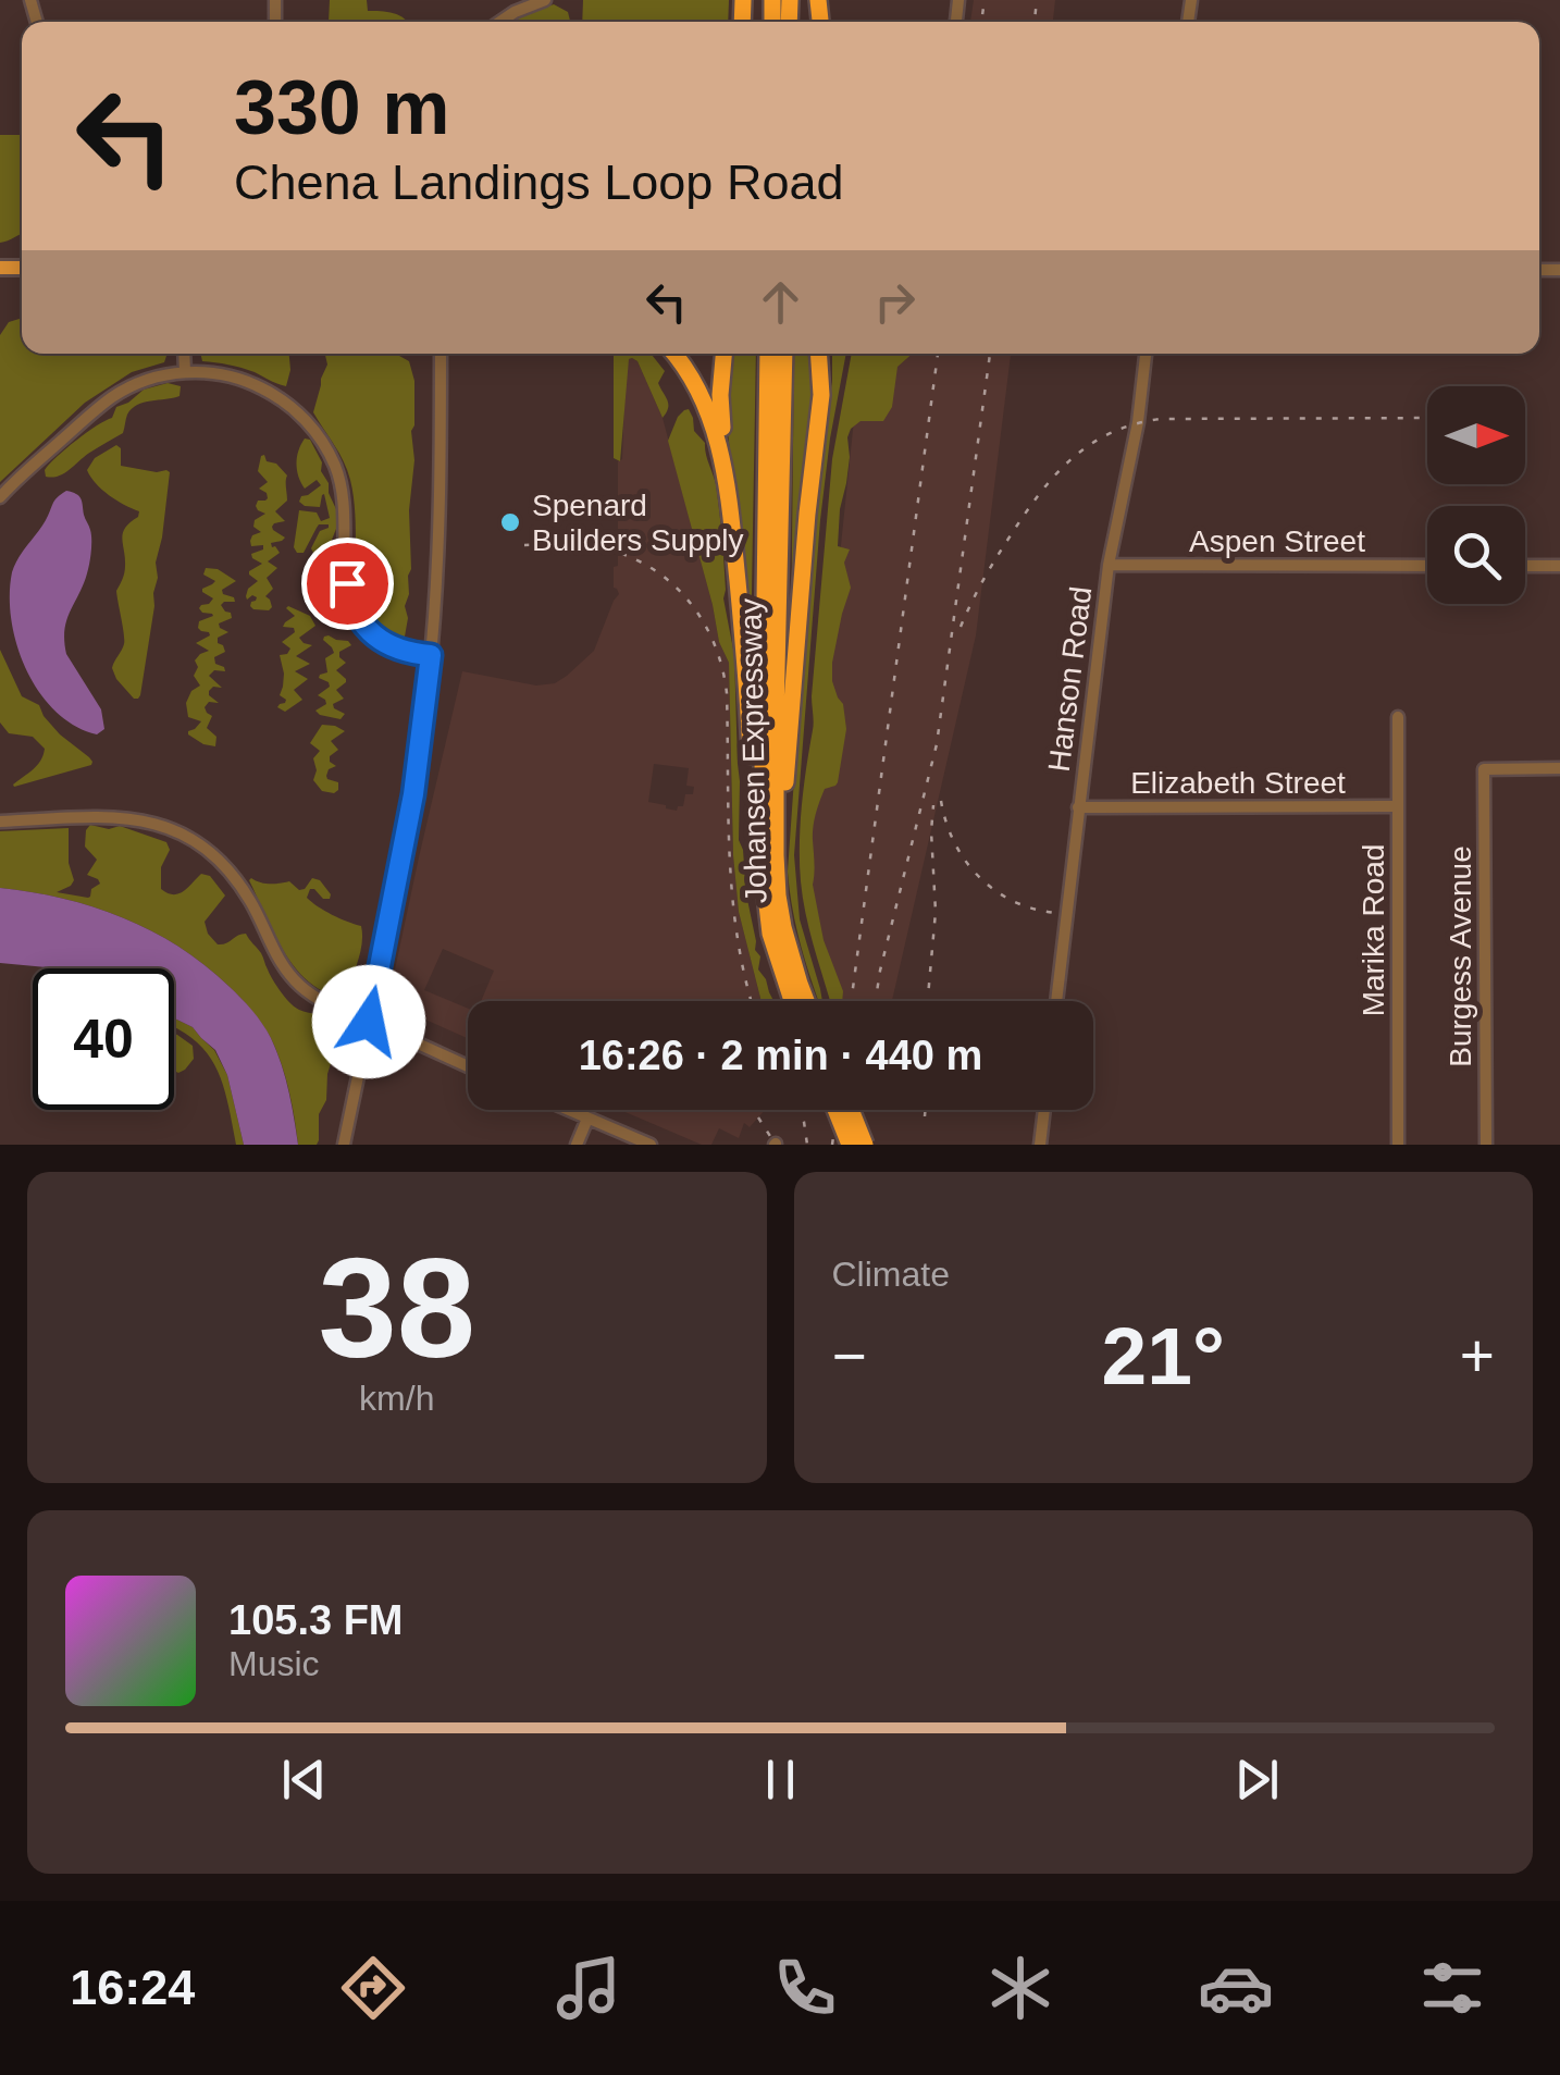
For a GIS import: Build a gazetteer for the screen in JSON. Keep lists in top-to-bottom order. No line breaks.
{"streets":{"highway":["Johansen Expressway"],"street":["Aspen Street","Hanson Road","Elizabeth Street","Marika Road","Burgess Avenue"]},"crossings":[["Aspen Street","Hanson Road"],["Hanson Road","Elizabeth Street"],["Elizabeth Street","Marika Road"]],"places":["Spenard Builders Supply"],"north":"right","page":{"turn":["330 m","Chena Landings Loop Road"],"limit":"40","trip":"16:26 · 2 min · 440 m","tile":[["38","km/h"],"Climate"],"heat":["−","21°","+"],"song":["105.3 FM","Music"],"tabs":"16:24"}}
